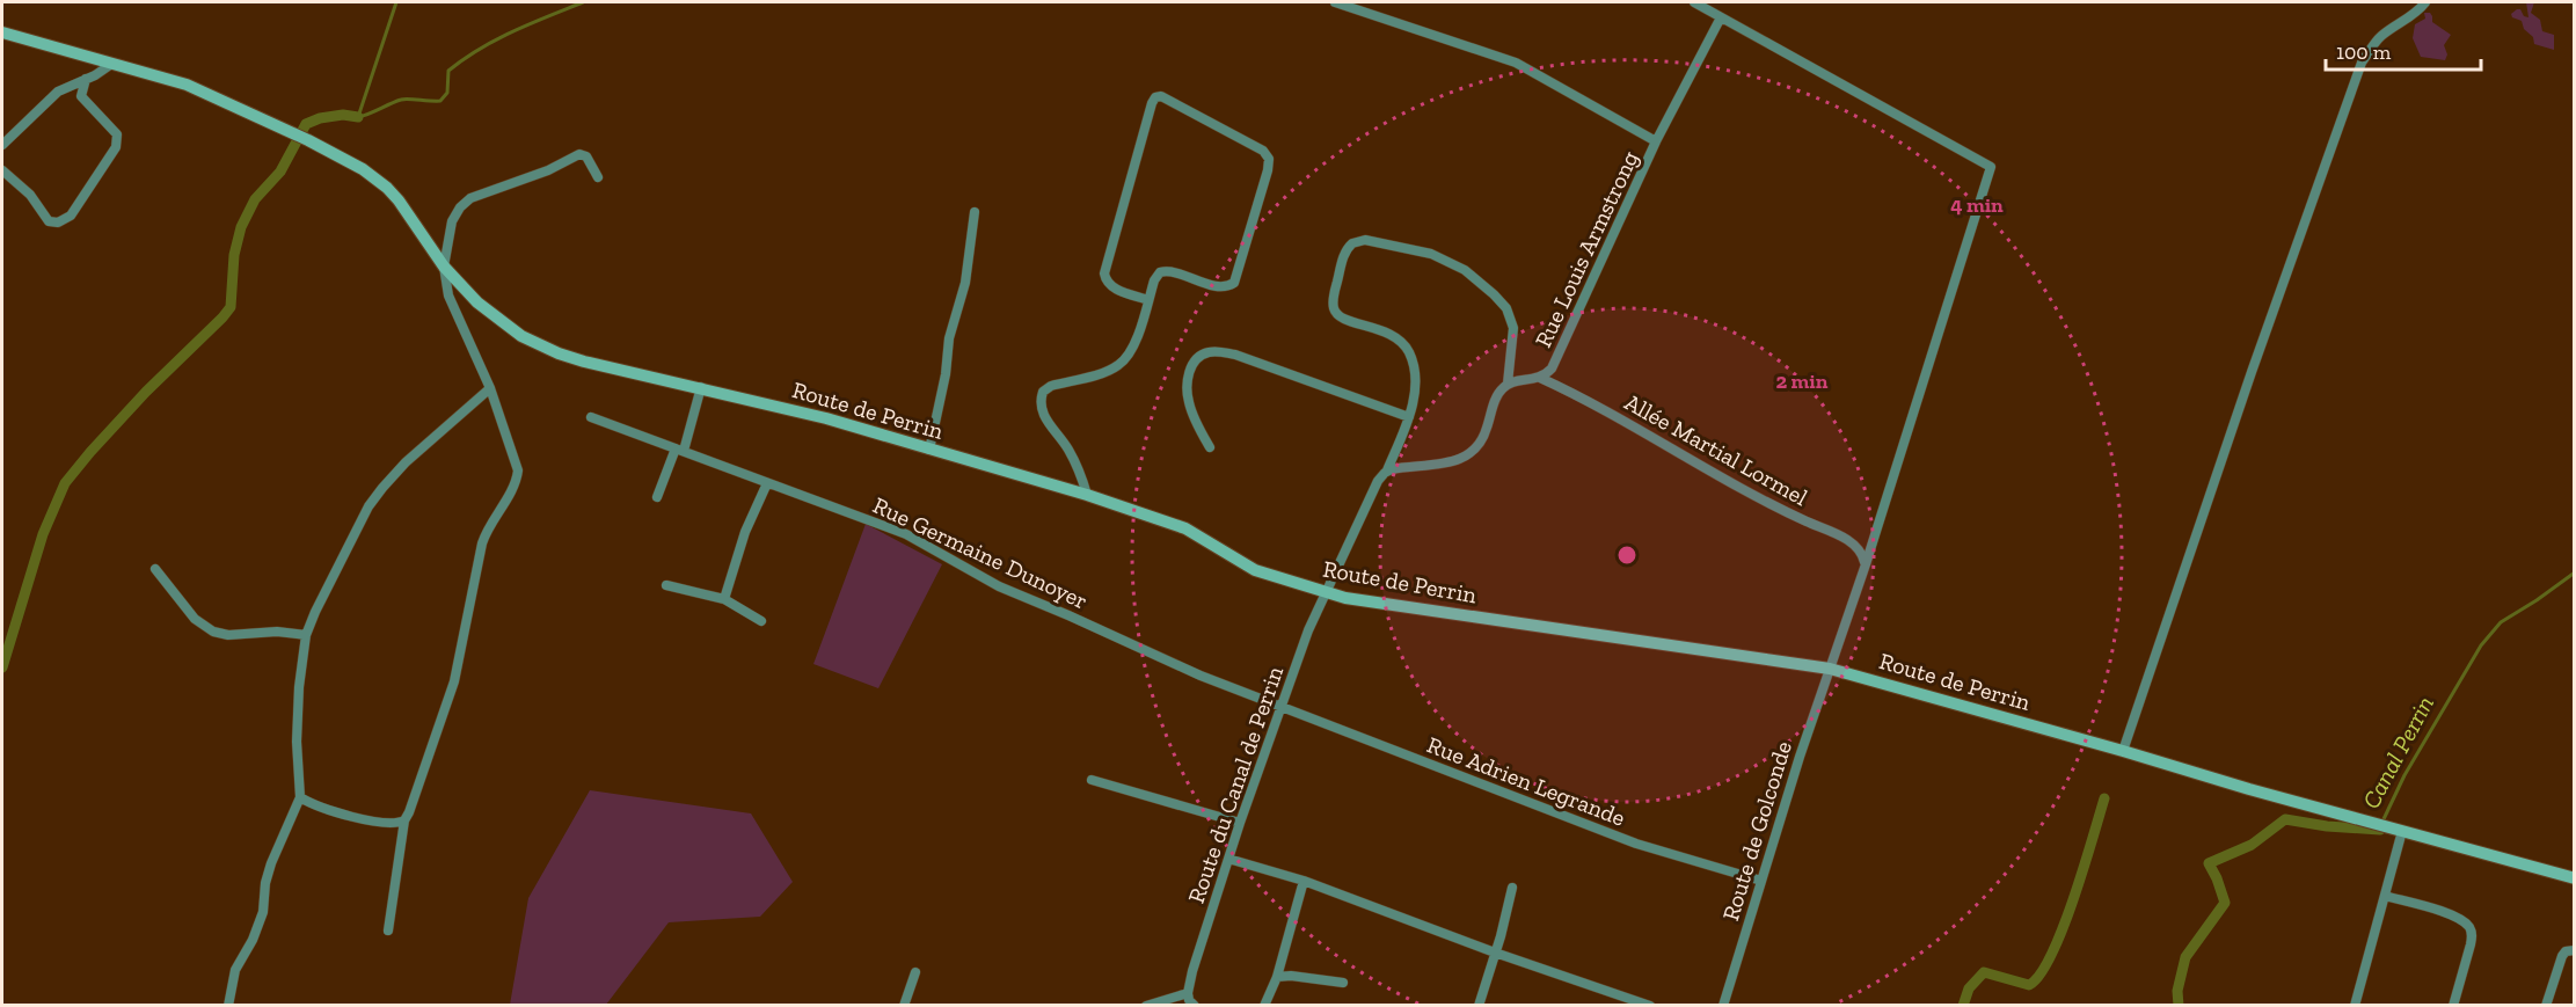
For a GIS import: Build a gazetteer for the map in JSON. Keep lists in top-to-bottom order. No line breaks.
{"streets":{"main road":["Route de Perrin"],"street":["Rue Louis Armstrong","Allée Martial Lormel","Rue Germaine Dunoyer","Rue Adrien Legrande","Route du Canal de Perrin","Route de Golconde"]},"crossings":[["Rue Louis Armstrong","Allée Martial Lormel"],["Rue Louis Armstrong","Route de Golconde"],["Route de Perrin","Route du Canal de Perrin"],["Route de Perrin","Route de Golconde"],["Allée Martial Lormel","Route de Golconde"],["Rue Germaine Dunoyer","Rue Adrien Legrande"],["Rue Germaine Dunoyer","Route du Canal de Perrin"],["Rue Adrien Legrande","Route du Canal de Perrin"],["Rue Adrien Legrande","Route de Golconde"]],"water":["Canal Perrin"],"scale_bar":"100 m","rings":["4 min","2 min"]}
